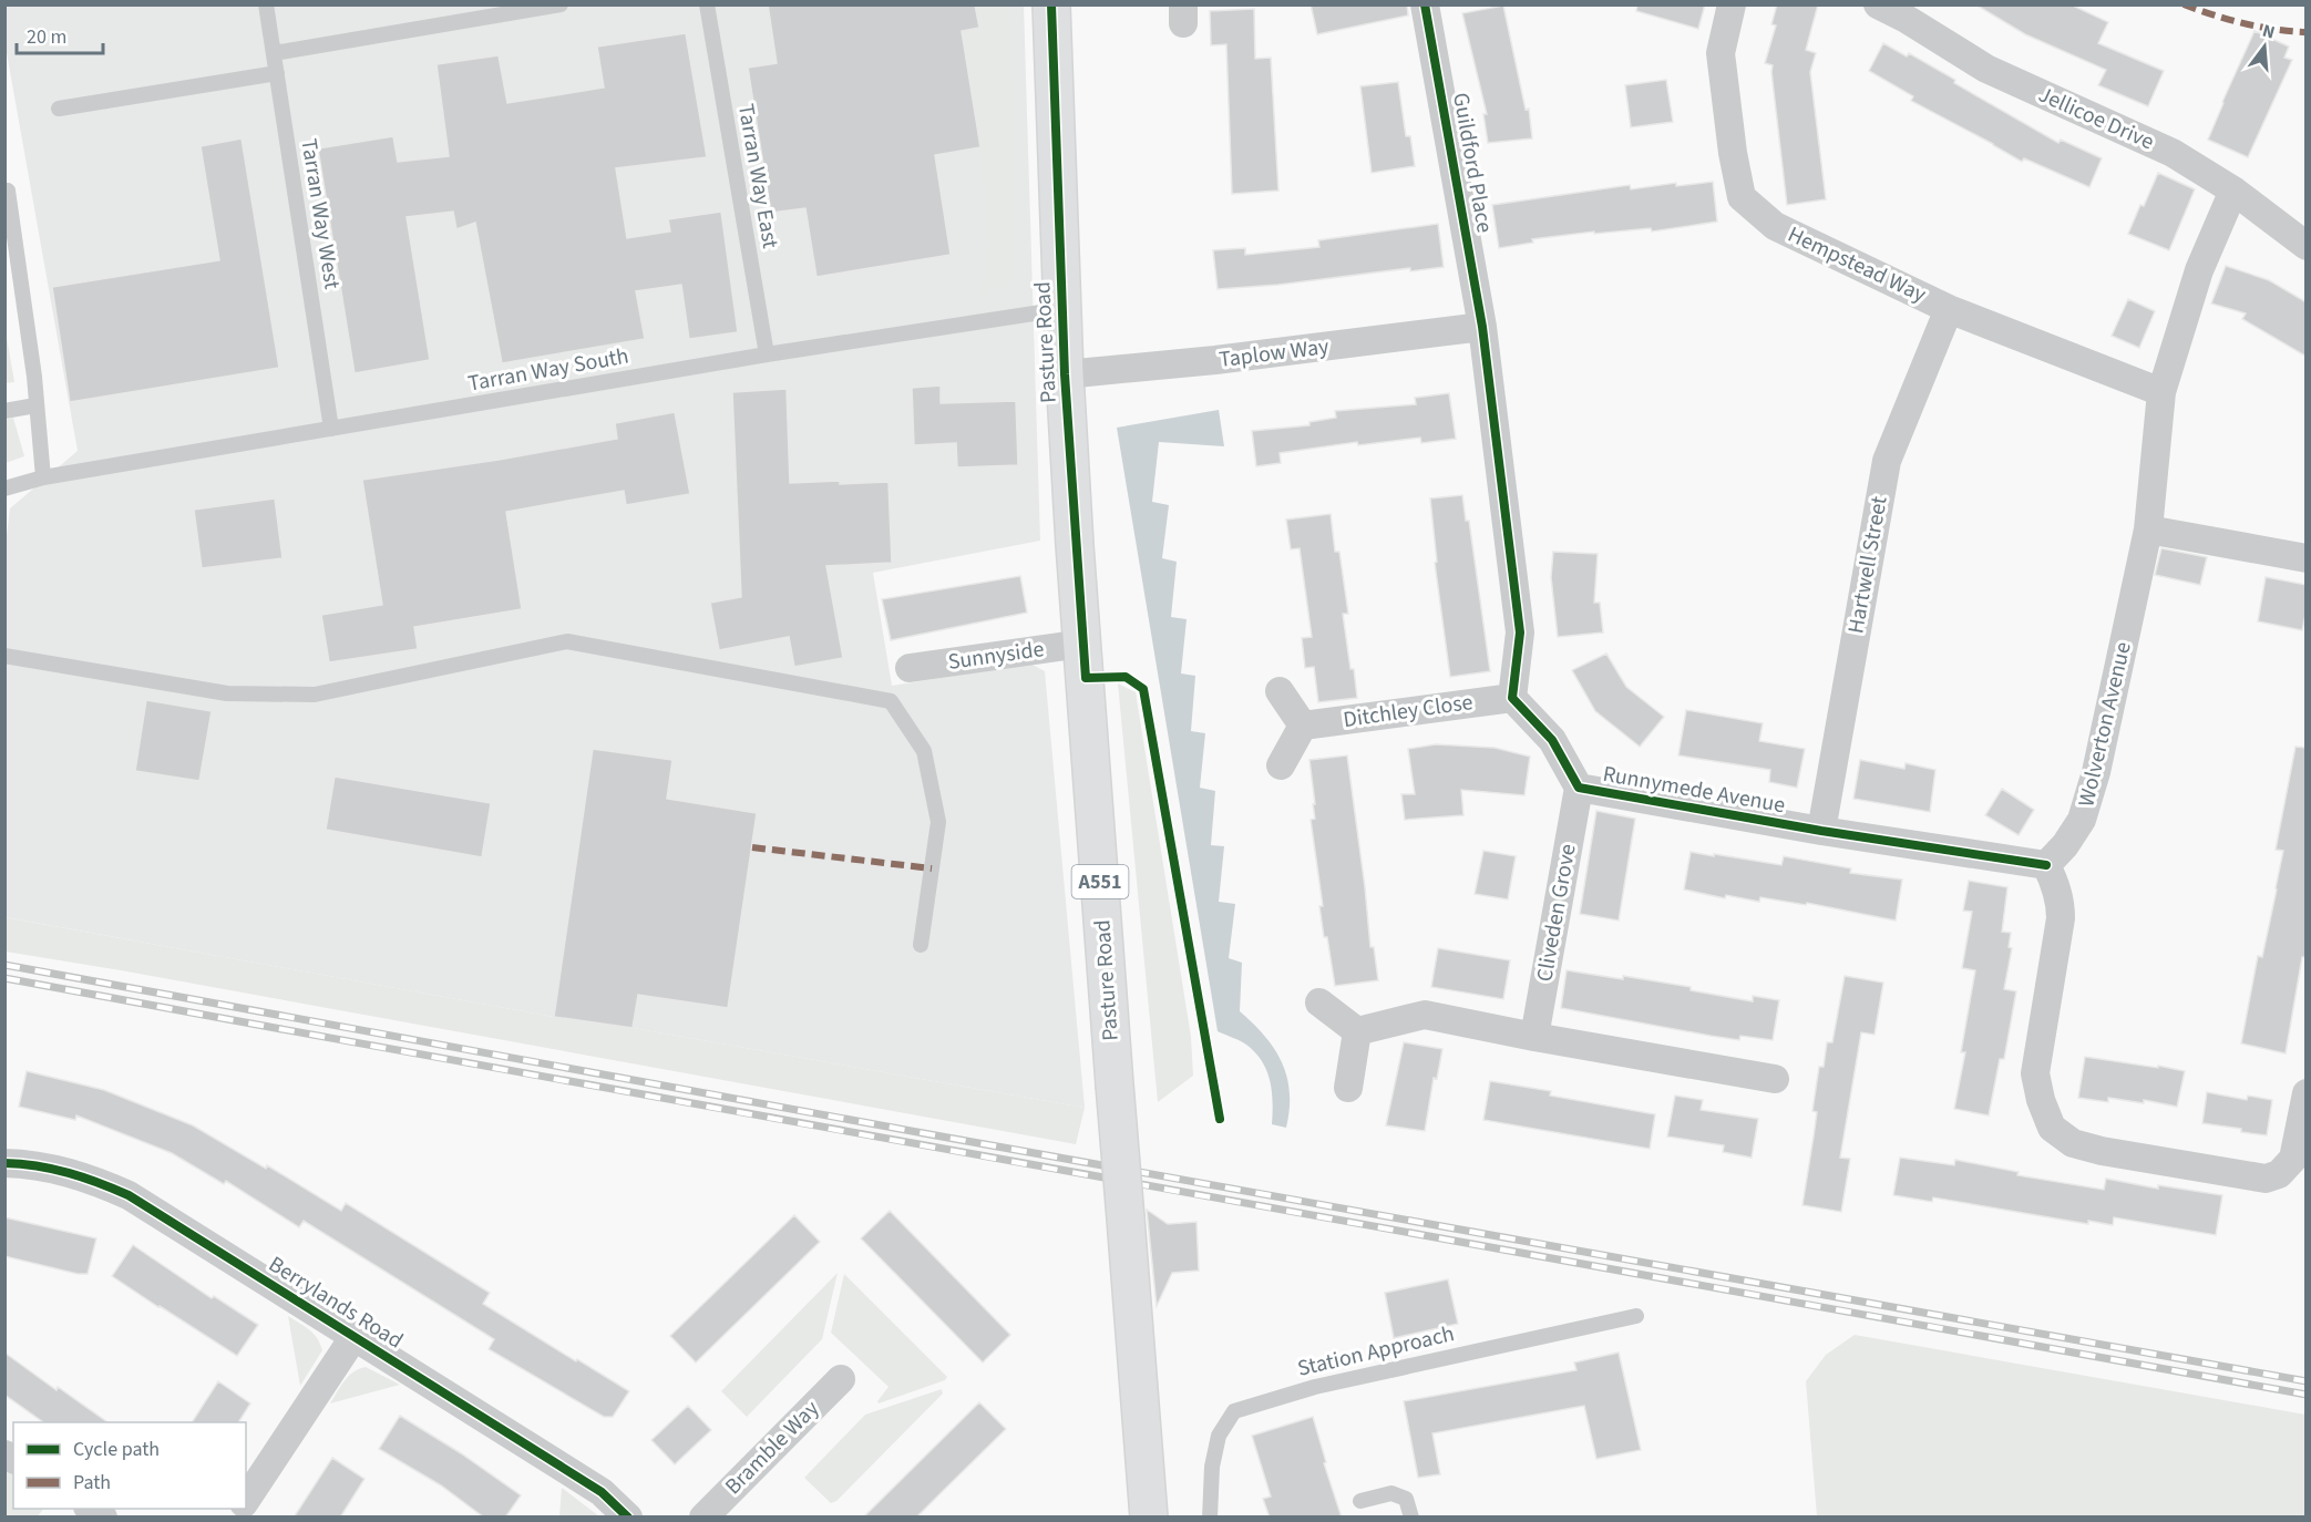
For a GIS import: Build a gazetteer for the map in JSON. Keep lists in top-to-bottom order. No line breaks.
{"streets":{"main road":["Pasture Road","A551"],"street":["Jellicoe Drive","Guildford Place","Hempstead Way","Taplow Way","Hartwell Street","Sunnyside","Ditchley Close","Wolverton Avenue","Runnymede Avenue","Cliveden Grove","Berrylands Road","Bramble Way"],"lane":["Tarran Way East","Tarran Way West","Tarran Way South","Station Approach"]},"crossings":[["Jellicoe Drive","Wolverton Avenue"],["Guildford Place","Taplow Way"],["Tarran Way East","Tarran Way South"],["Tarran Way West","Tarran Way South"],["Hempstead Way","Hartwell Street"],["Hempstead Way","Wolverton Avenue"],["Pasture Road","Taplow Way"],["Pasture Road","Tarran Way South"],["Pasture Road","Sunnyside"],["Hartwell Street","Runnymede Avenue"],["Ditchley Close","Runnymede Avenue"],["Wolverton Avenue","Runnymede Avenue"],["Runnymede Avenue","Cliveden Grove"]],"legend":["Cycle path","Path"],"scale_bar":"20 m","north":"top"}
